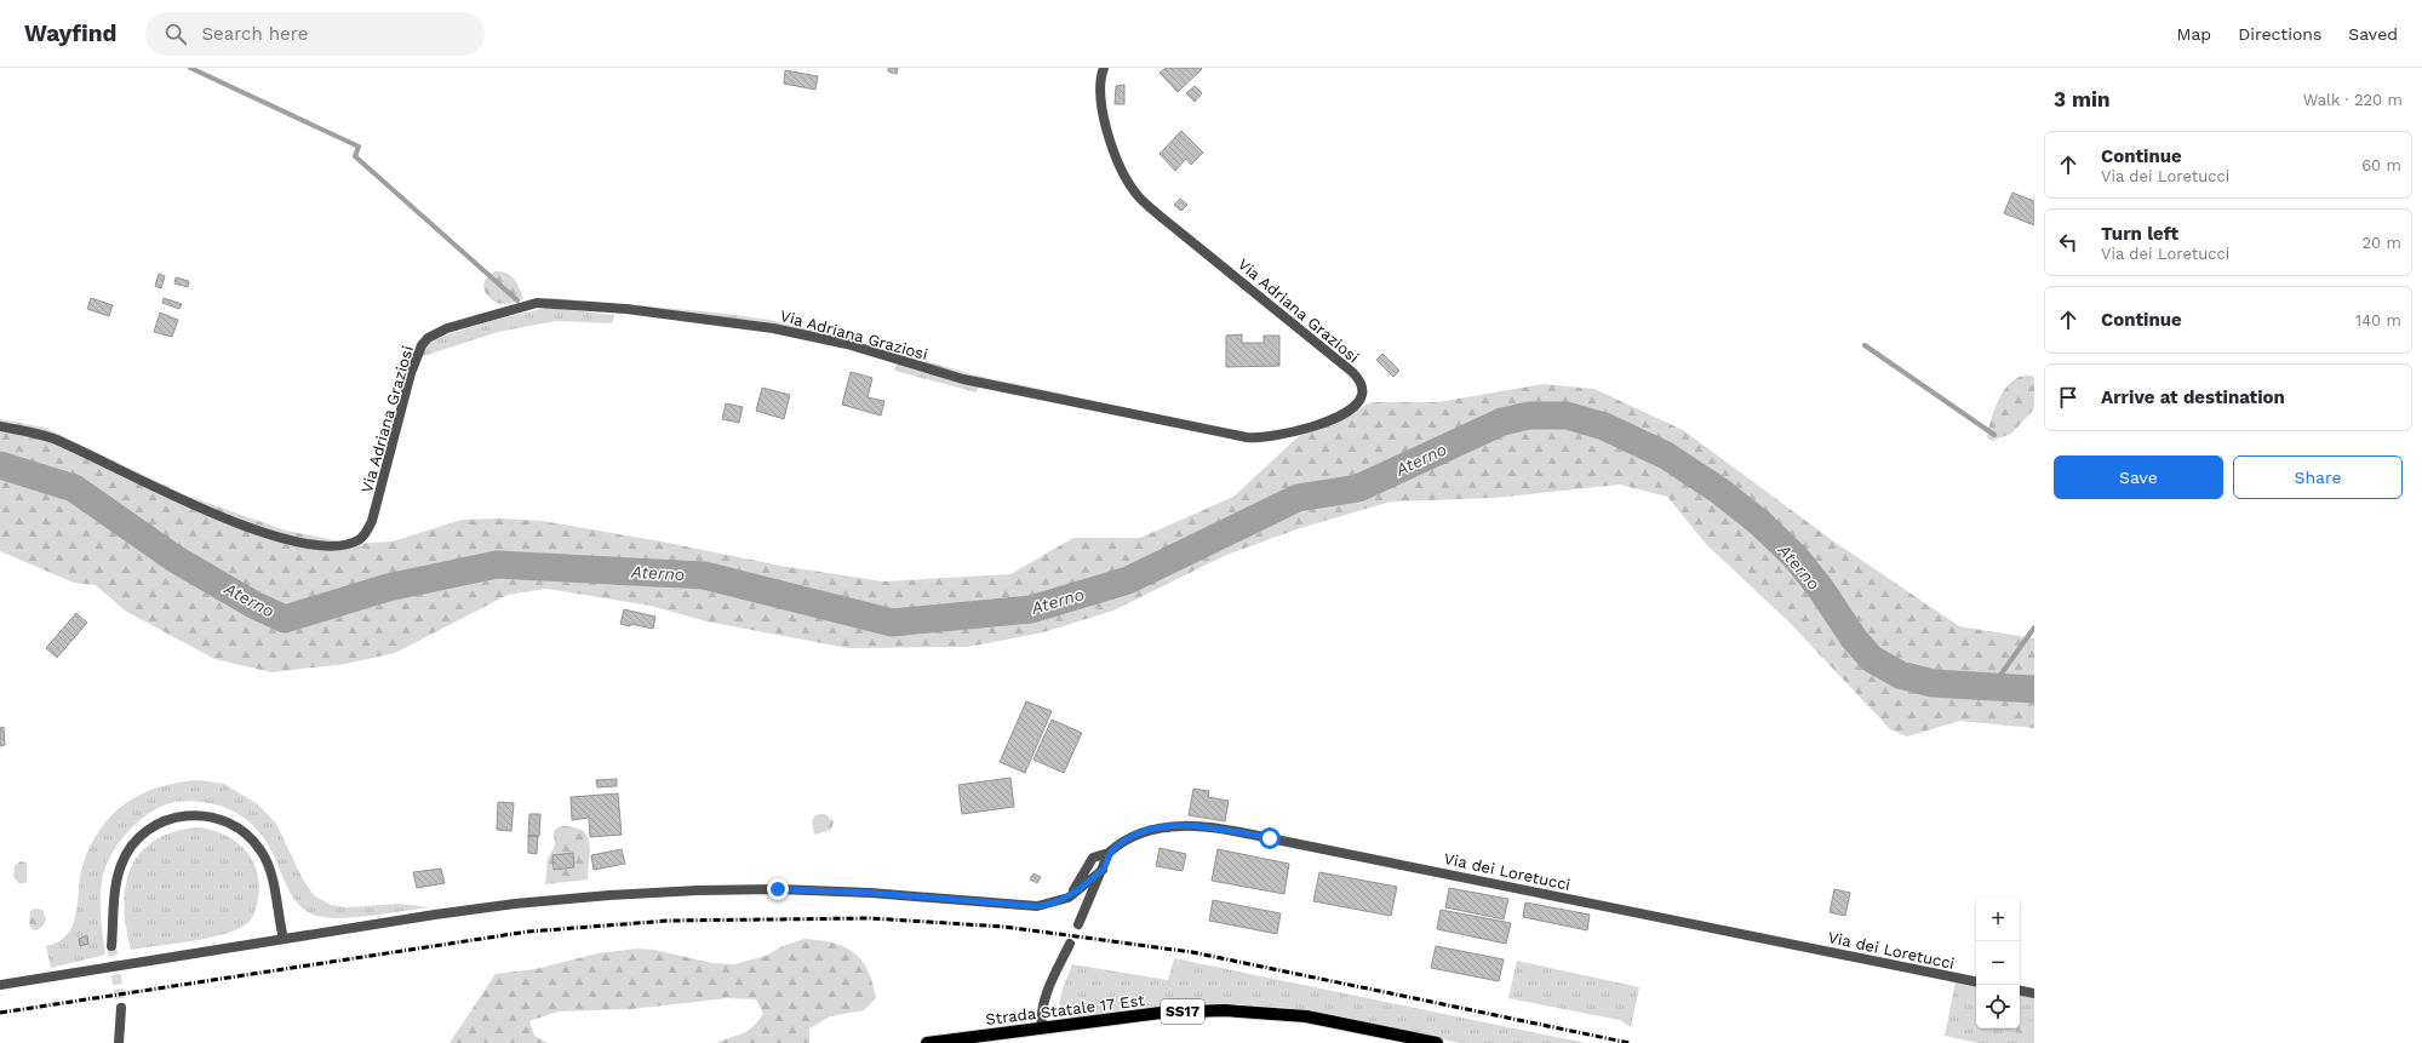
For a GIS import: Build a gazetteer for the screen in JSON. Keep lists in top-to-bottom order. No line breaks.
{"streets":{"main road":["Strada Statale 17 Est","SS17"],"street":["Via Adriana Graziosi","Via dei Loretucci"]},"water":["Aterno"],"page":{"header":"Wayfind","search":"Search here","nav":["Map","Directions","Saved"],"heading":["3 min","Walk · 220 m"],"list":[["Continue","Via dei Loretucci","60 m"],["Turn left","Via dei Loretucci","20 m"],["Continue","140 m"],"Arrive at destination"],"buttons":["Save","Share"],"map_buttons":["+","−"]}}
